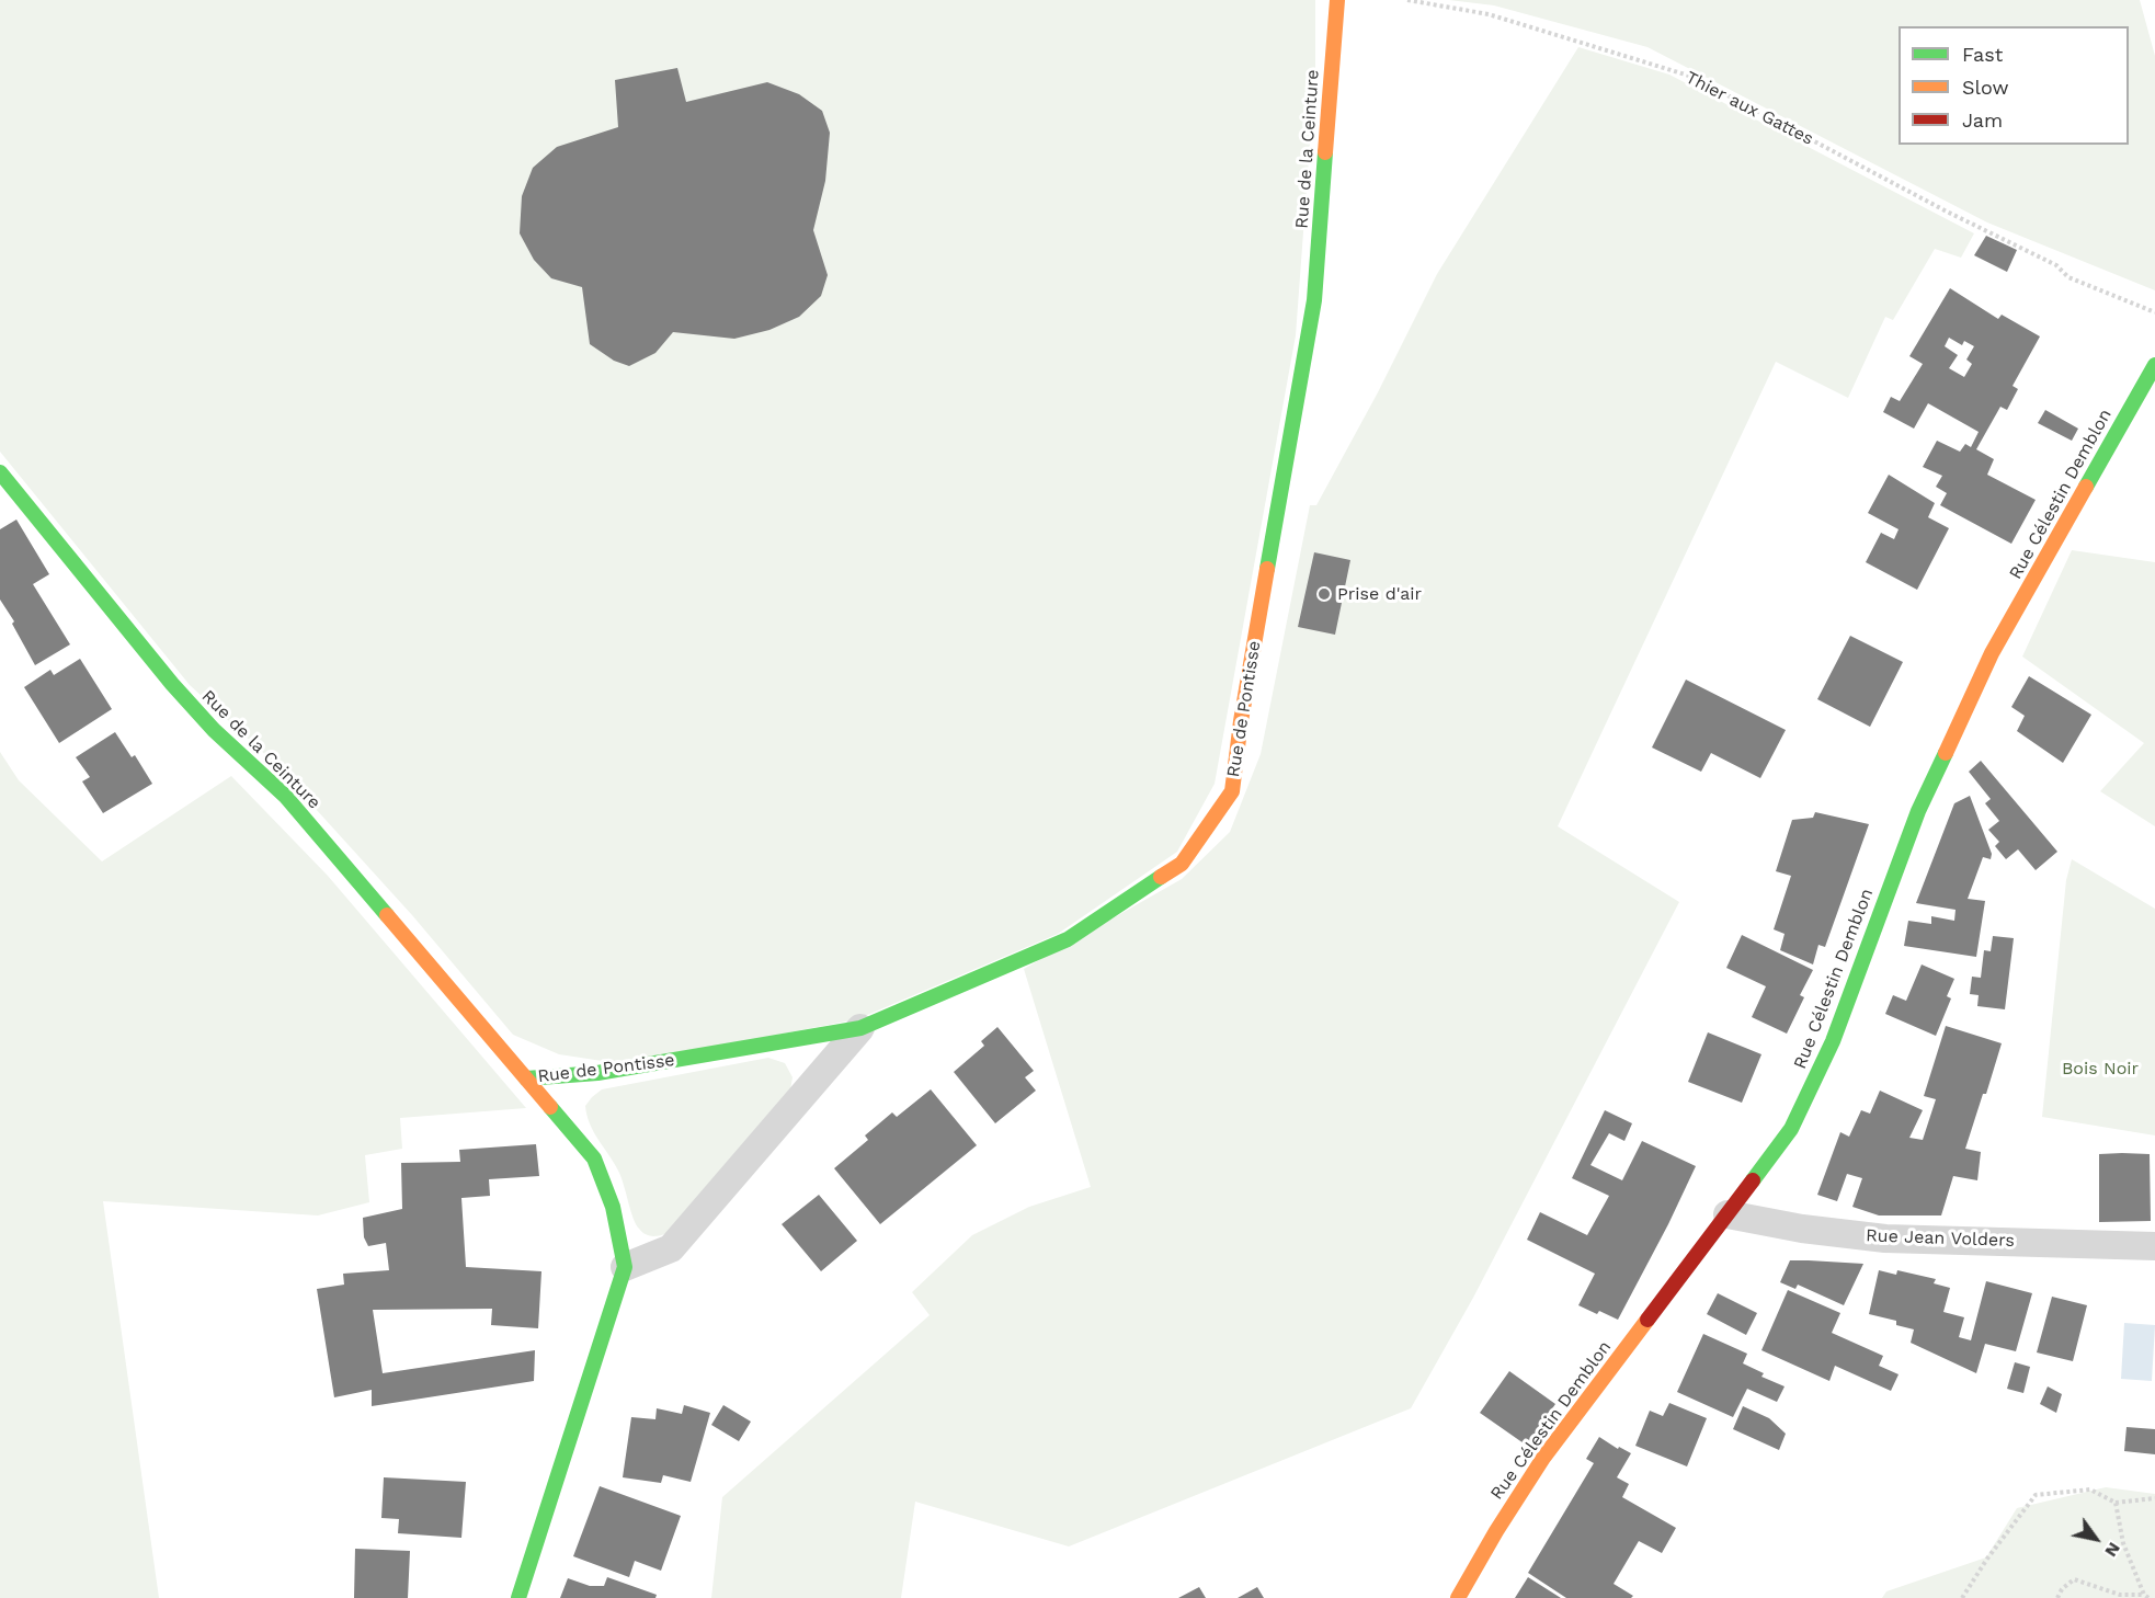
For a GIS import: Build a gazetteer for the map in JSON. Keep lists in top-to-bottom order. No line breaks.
{"streets":{"street":["Rue de la Ceinture","Rue Célestin Demblon","Rue de Pontisse","Rue Jean Volders"],"path":["Thier aux Gattes"]},"crossings":[["Rue de la Ceinture","Rue de Pontisse"],["Rue Célestin Demblon","Rue Jean Volders"]],"parks":["Bois Noir"],"places":["Prise d'air"],"legend":["Fast","Slow","Jam"],"north":"bottom right"}
